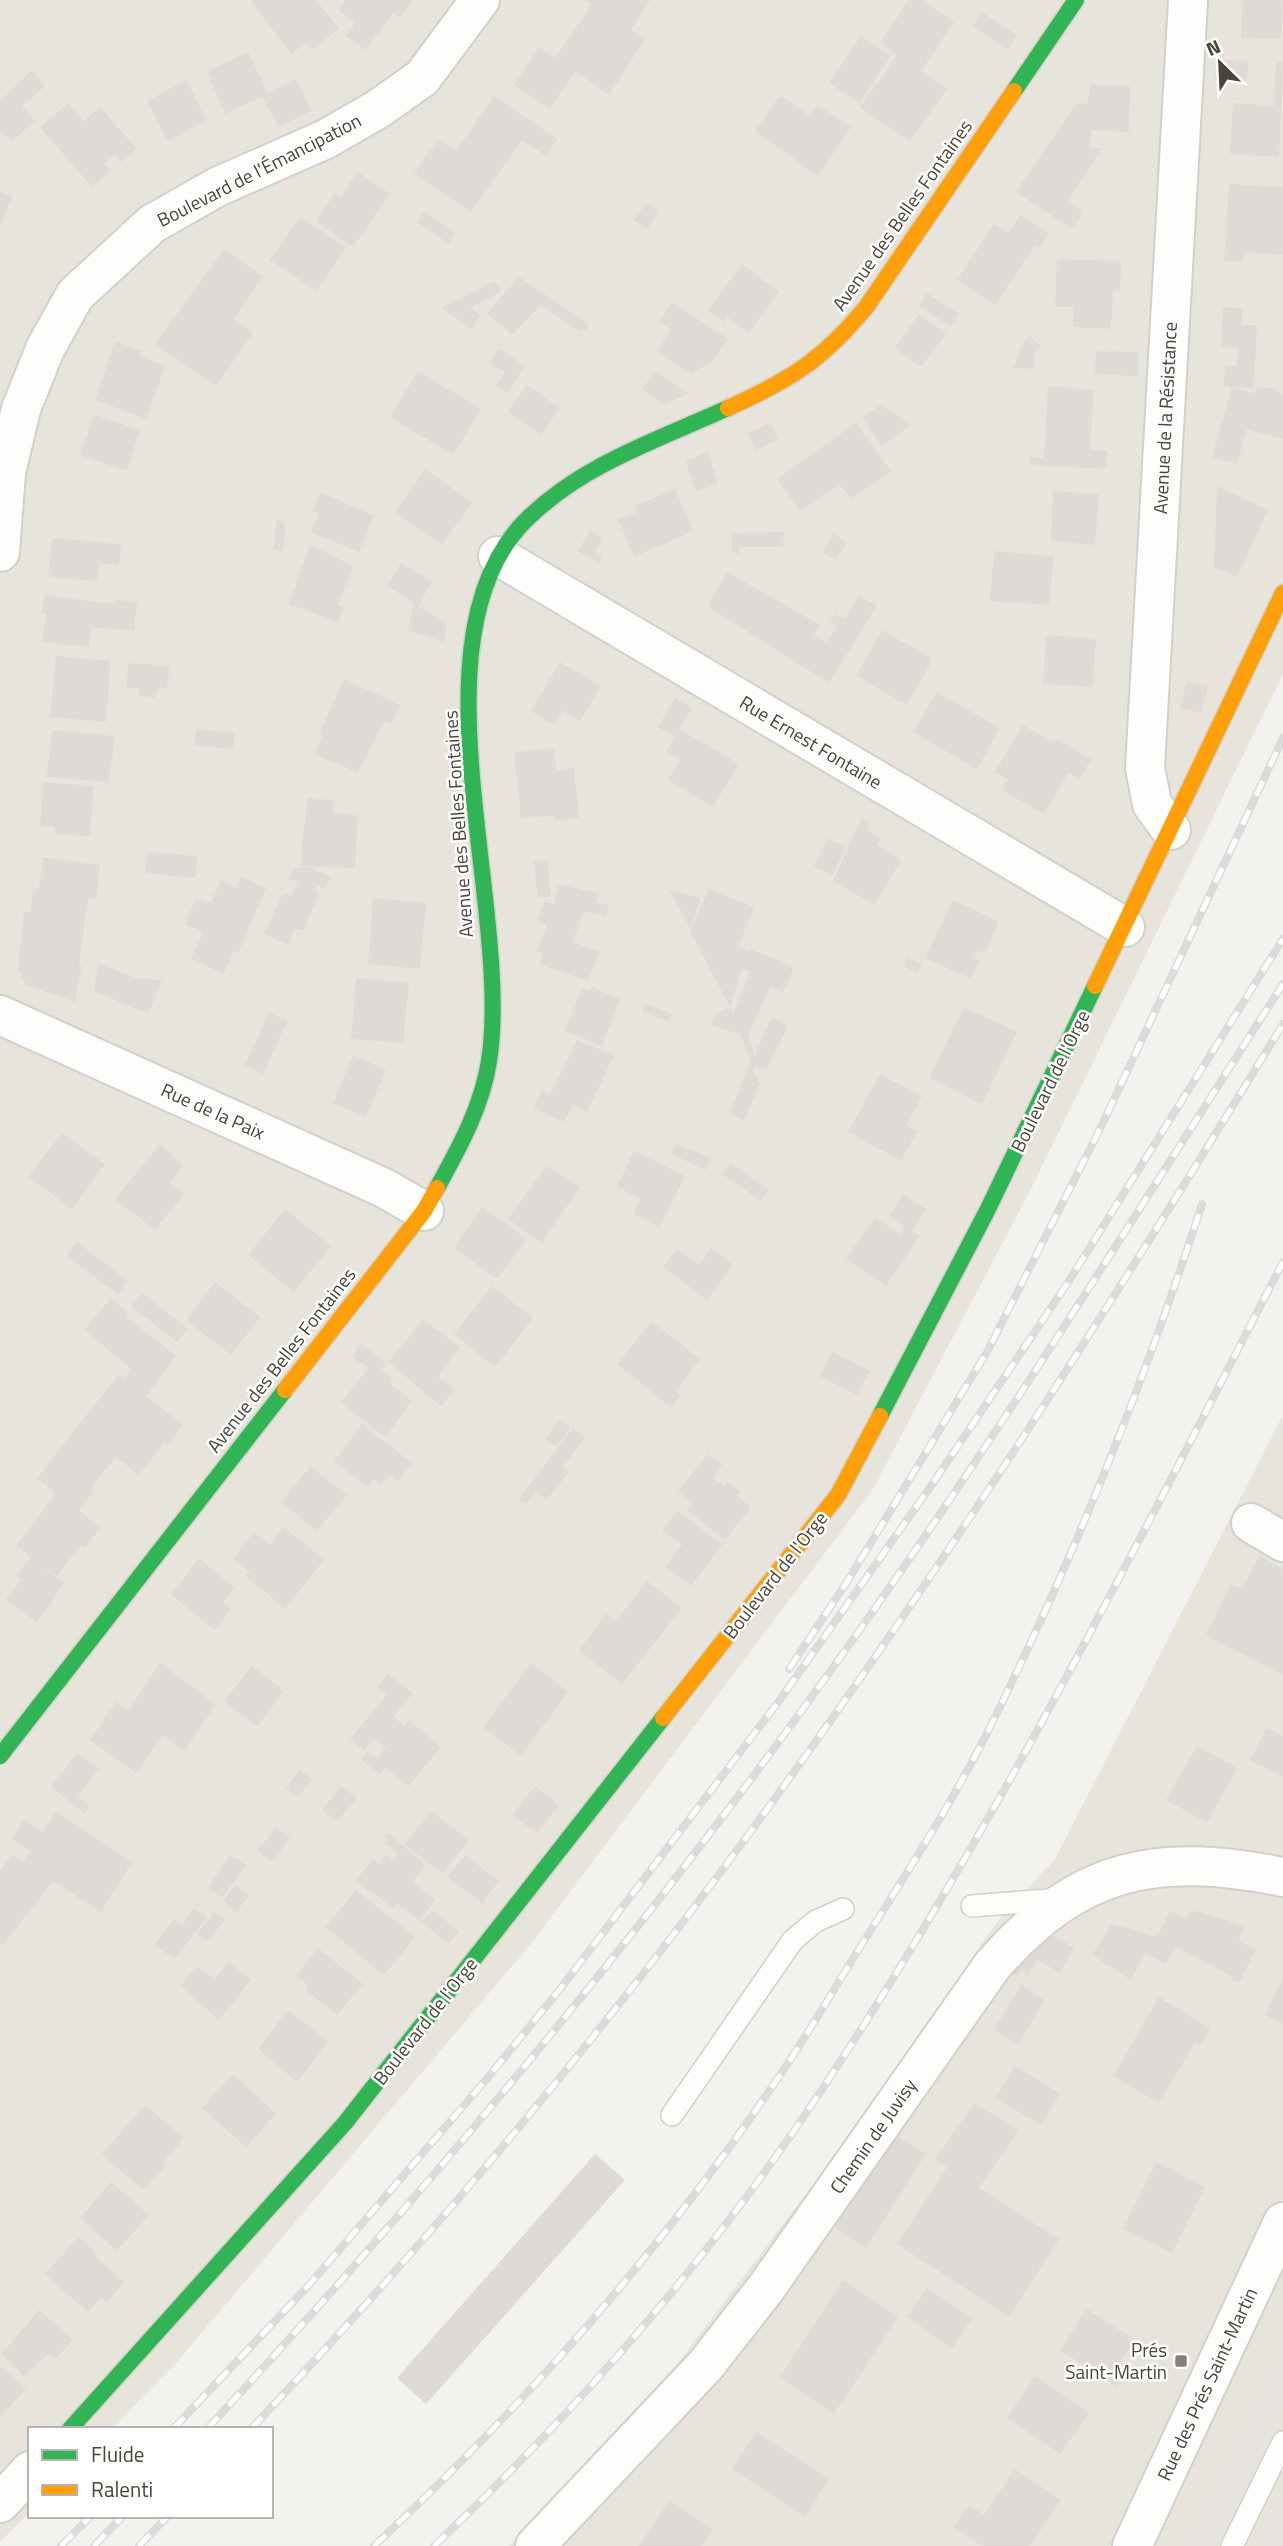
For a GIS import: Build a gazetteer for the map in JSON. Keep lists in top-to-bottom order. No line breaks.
{"streets":{"street":["Boulevard de l'Émancipation","Avenue des Belles Fontaines","Avenue de la Résistance","Rue Ernest Fontaine","Boulevard de l'Orge","Rue de la Paix","Chemin de Juvisy","Rue des Prés Saint-Martin"]},"crossings":[["Avenue des Belles Fontaines","Rue Ernest Fontaine"],["Avenue des Belles Fontaines","Rue de la Paix"],["Avenue de la Résistance","Boulevard de l'Orge"],["Rue Ernest Fontaine","Boulevard de l'Orge"]],"places":{"transit":["Prés Saint-Martin"]},"legend":["Fluide","Ralenti"],"north":"top left"}
